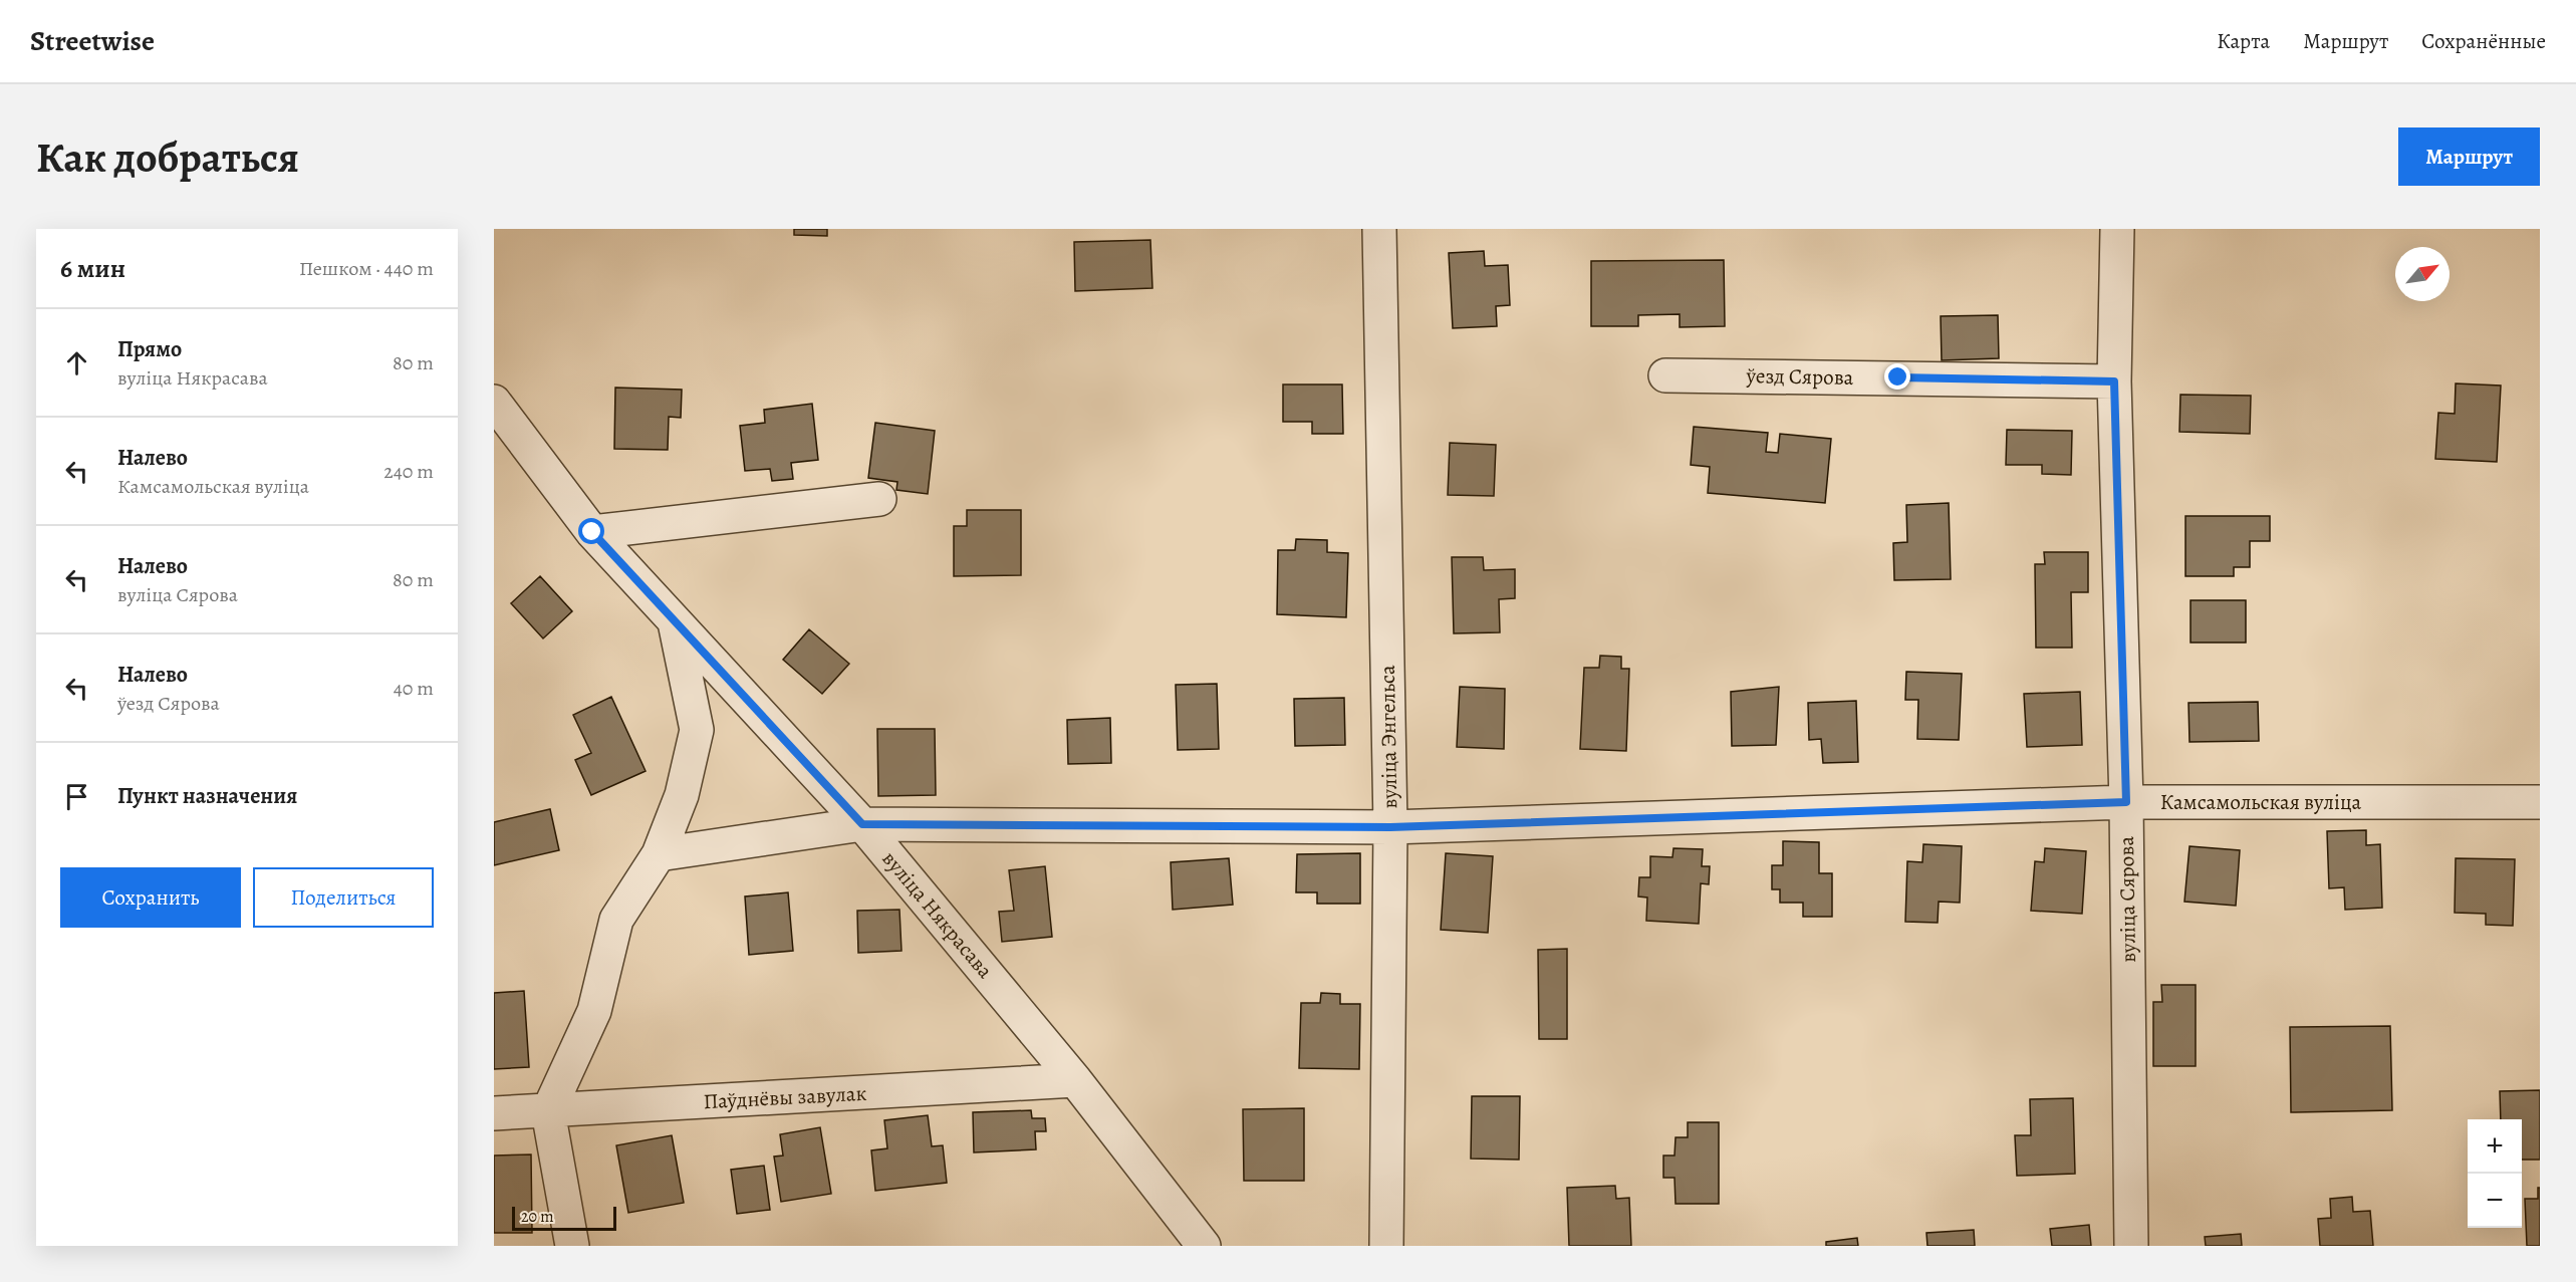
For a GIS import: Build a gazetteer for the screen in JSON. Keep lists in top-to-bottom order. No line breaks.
{"streets":{"street":["ўезд Сярова","вуліца Энгельса","Камсамольская вуліца","вуліца Сярова","вуліца Някрасава","Паўднёвы завулак"]},"crossings":[["ўезд Сярова","вуліца Сярова"],["вуліца Энгельса","Камсамольская вуліца"],["Камсамольская вуліца","вуліца Сярова"],["Камсамольская вуліца","вуліца Някрасава"],["вуліца Някрасава","Паўднёвы завулак"]],"scale_bar":"20 m","north":"top right","page":{"header":"Streetwise","nav":["Карта","Маршрут","Сохранённые"],"buttons":["Маршрут",["Сохранить","Поделиться"]],"title":"Как добраться","heading":["6 мин","Пешком · 440 m"],"list":[["Прямо","вуліца Някрасава","80 m"],["Налево","Камсамольская вуліца","240 m"],["Налево","вуліца Сярова","80 m"],["Налево","ўезд Сярова","40 m"],"Пункт назначения"],"map_buttons":["+","−"],"scale":"20 m"}}
